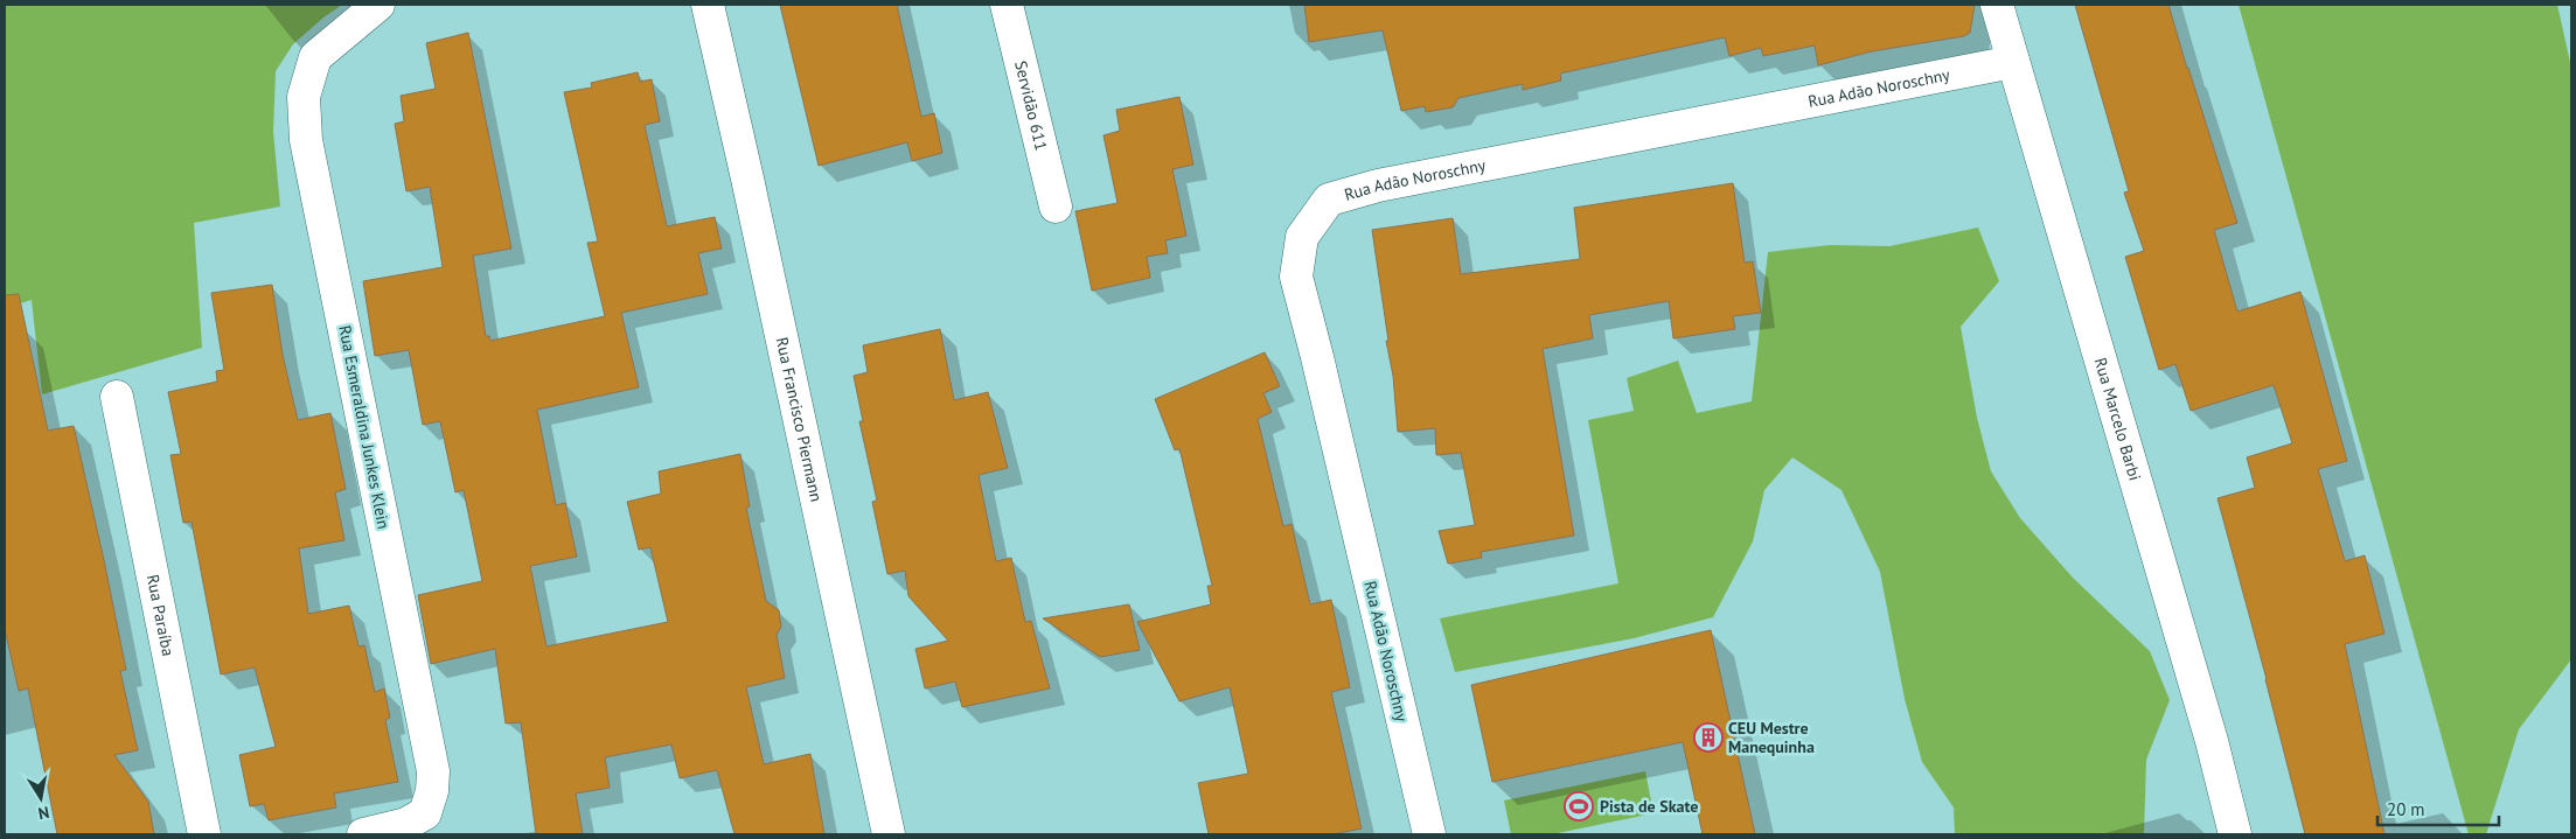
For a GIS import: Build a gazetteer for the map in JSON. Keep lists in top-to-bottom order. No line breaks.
{"streets":{"street":["Rua Adão Noroschny","Servidão 611","Rua Francisco Piermann","Rua Marcelo Barbi","Rua Esmeraldina Junkes Klein","Rua Paraíba"]},"crossings":[["Rua Adão Noroschny","Rua Marcelo Barbi"]],"places":{"building":["CEU Mestre Manequinha"],"sports":["Pista de Skate"]},"scale_bar":"20 m","north":"bottom"}
